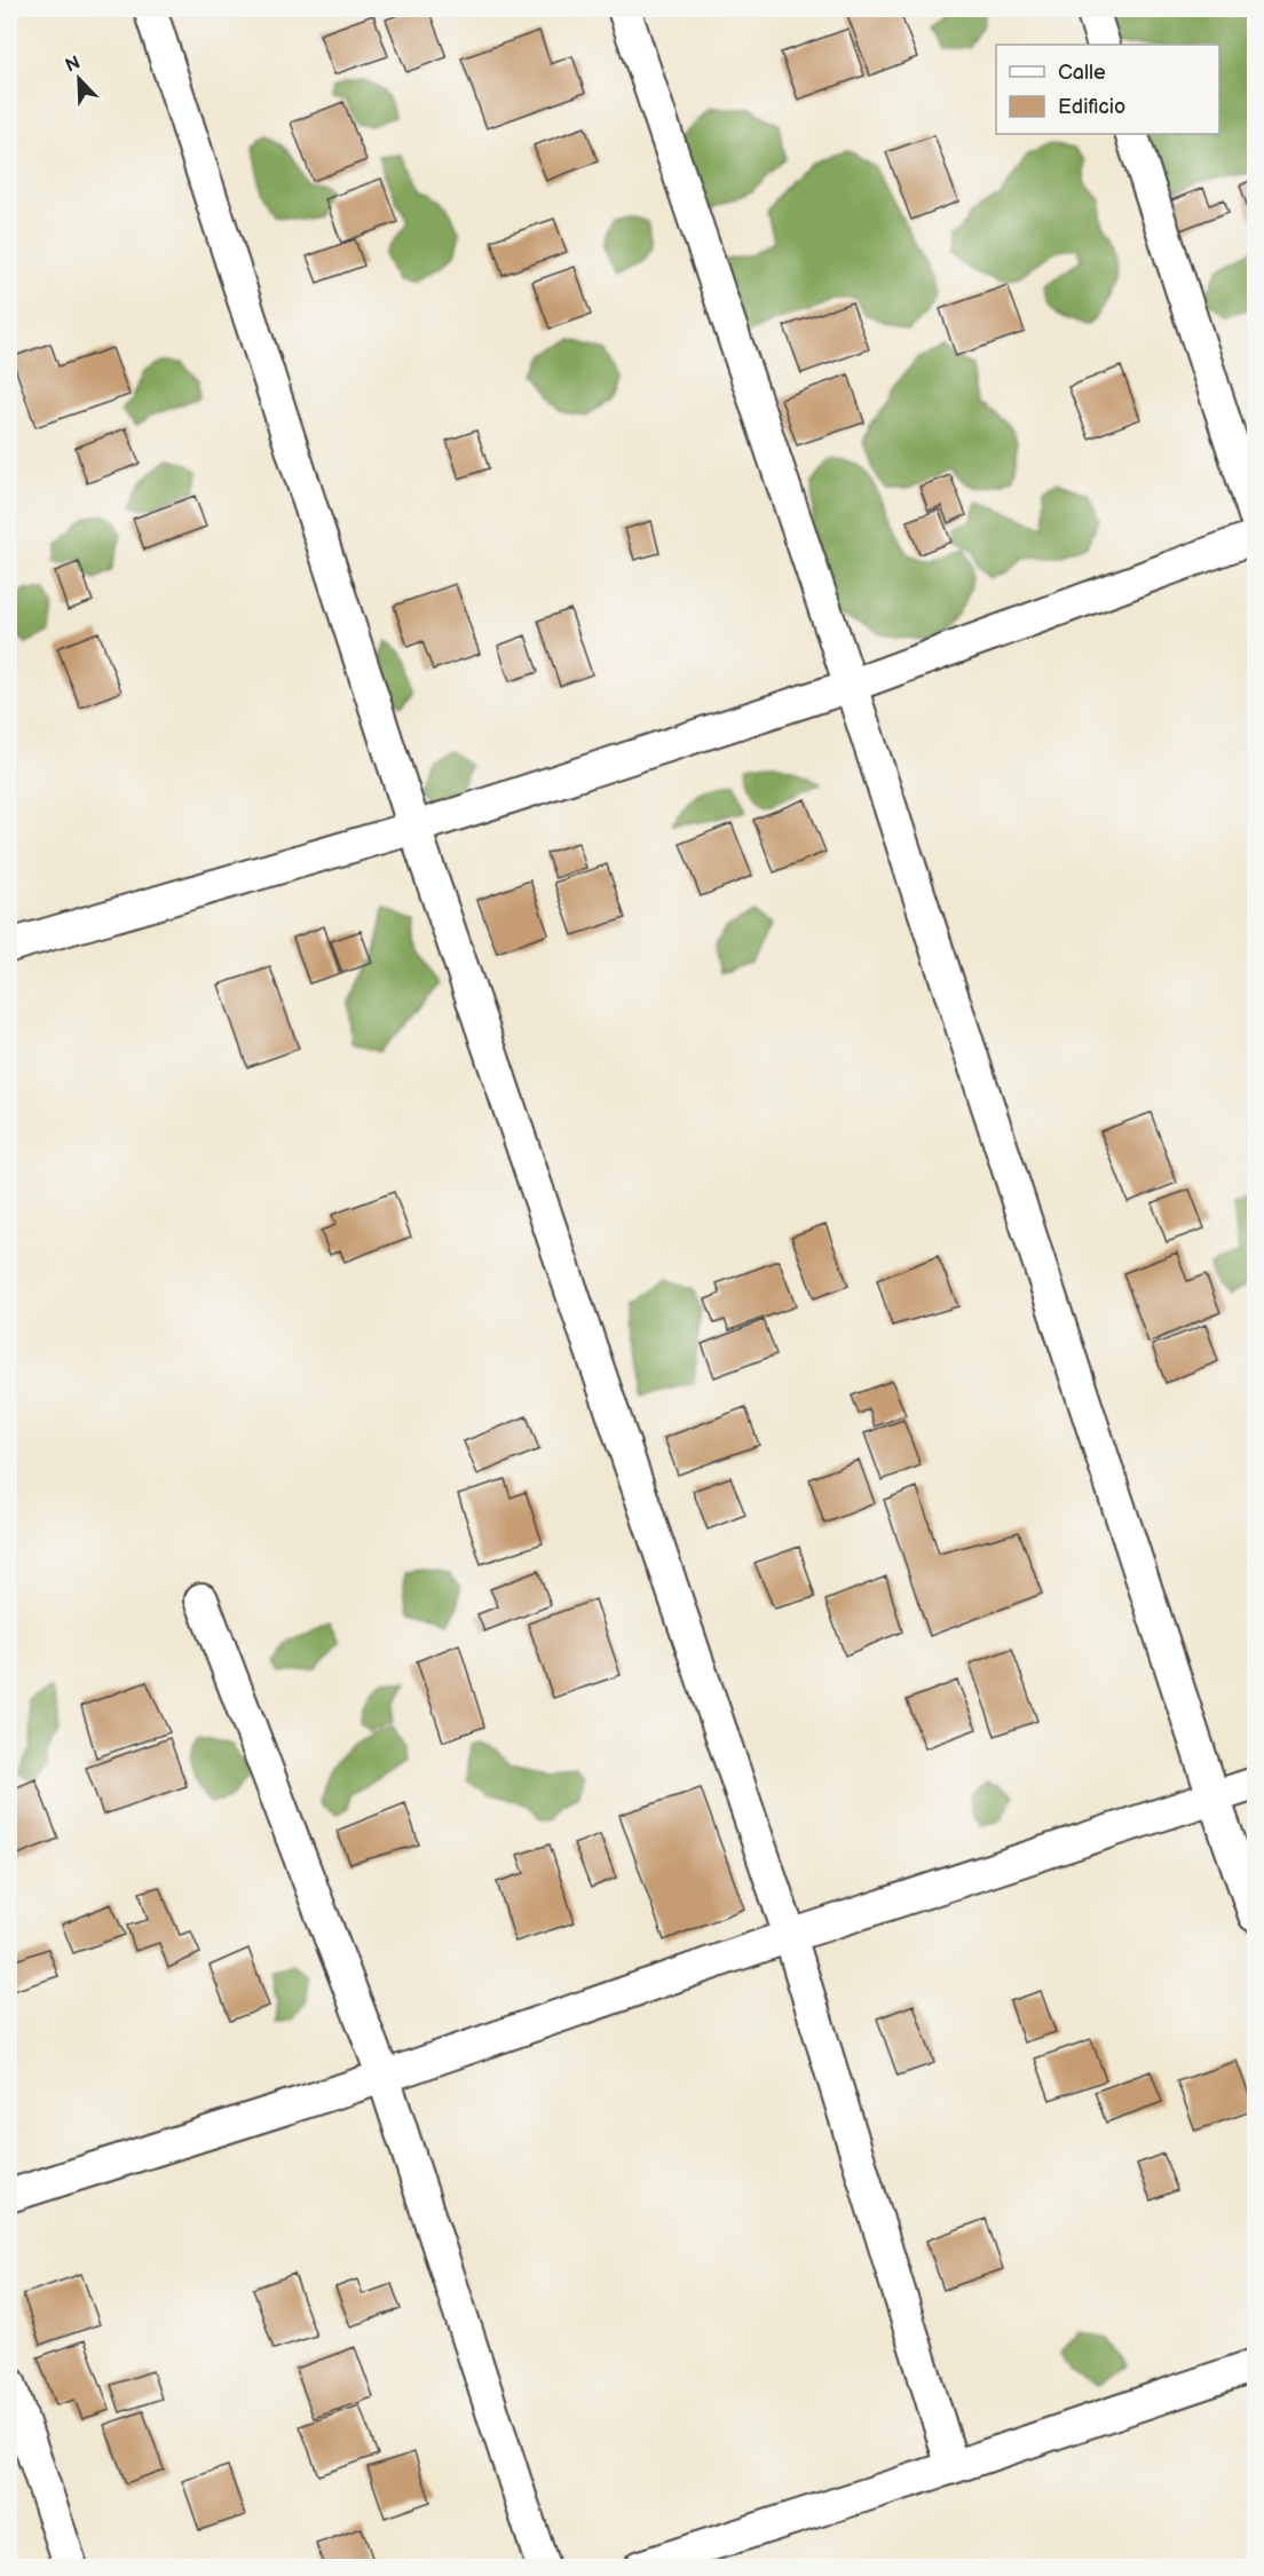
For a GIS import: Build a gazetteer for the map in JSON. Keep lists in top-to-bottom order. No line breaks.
{"legend":["Calle","Edificio"],"north":"top left"}
